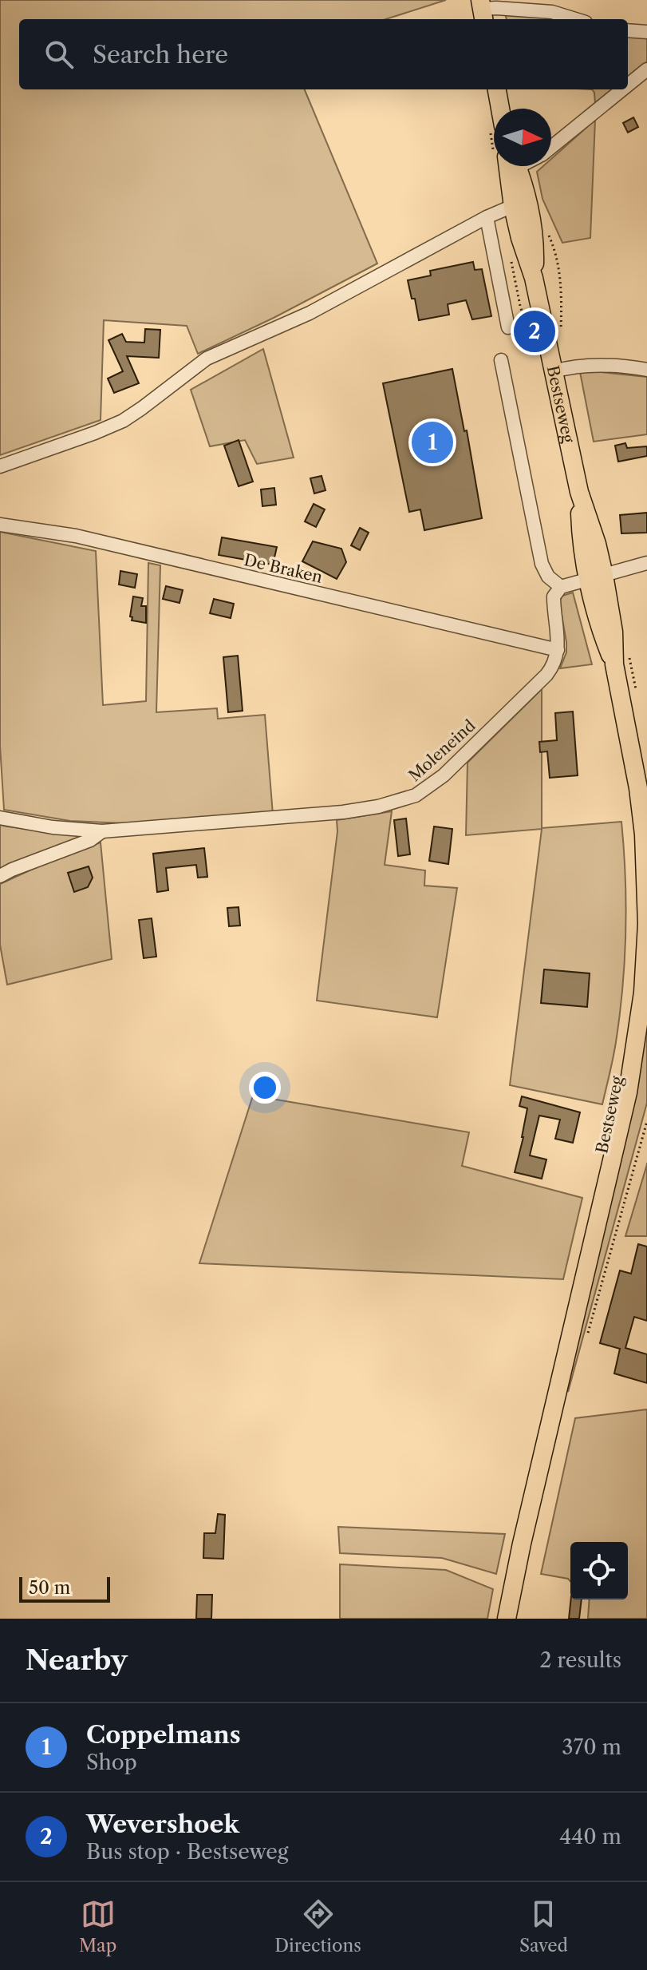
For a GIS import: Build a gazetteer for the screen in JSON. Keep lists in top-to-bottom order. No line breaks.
{"streets":{"main road":["Bestseweg"],"street":["De Braken","Moleneind"]},"crossings":[["De Braken","Moleneind"]],"scale_bar":"50 m","north":"right","page":{"search":"Search here","pins":["2","1"],"scale":"50 m","heading":["Nearby","2 results"],"list":[{"mark":"1","name":"Coppelmans","note":"Shop","value":"370 m"},{"mark":"2","name":"Wevershoek","note":"Bus stop · Bestseweg","value":"440 m"}],"nav":["Map","Directions","Saved"]}}
